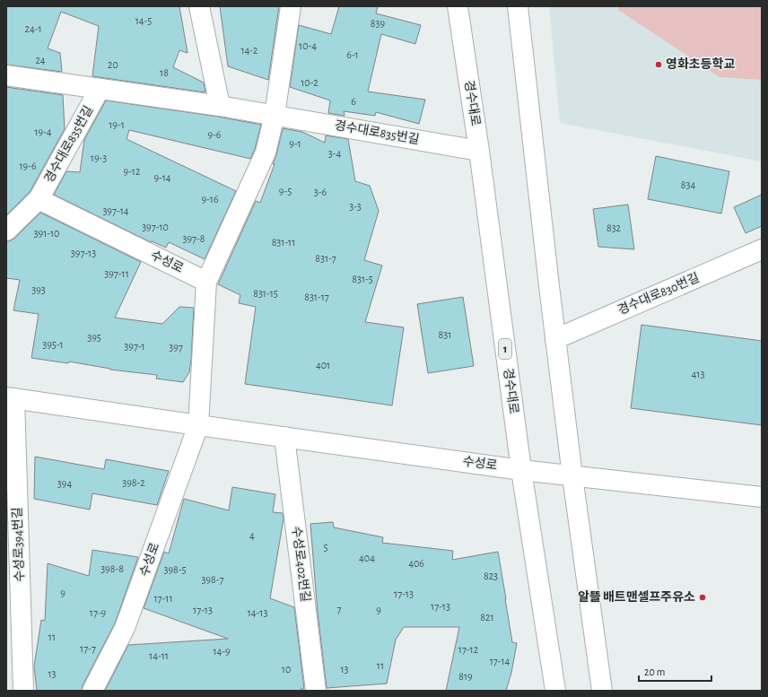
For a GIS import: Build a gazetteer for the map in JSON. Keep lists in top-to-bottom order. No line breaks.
{"streets":{"street":["경수대로","경수대로835번길","수성로","경수대로830번길","1","수성로394번길","수성로402번길"]},"crossings":[["경수대로","경수대로835번길"],["경수대로","수성로"],["경수대로835번길","수성로"],["수성로","수성로394번길"],["수성로","수성로402번길"]],"places":["영화초등학교","알뜰 배트맨셀프주유소"],"house_numbers":["14-5","839","24-1","10-4","14-2","6-1","24","20","18","10-2","6","19-1","19-4","9-6","9-1","3-4","19-3","19-6","9-12","9-14","834","9-5","3-6","9-16","3-3","397-14","397-10","832","391-10","397-8","831-11","397-13","831-7","397-11","831-5","393","831-15","831-17","831","395","395-1","397-1","397","401","413","398-2","394","4","5","404","406","398-8","398-5","823","398-7","9","17-13","17-11","17-13","7","17-13","9","17-9","14-13","821","11","17-7","17-12","14-9","14-11","17-14","11","10","13","13","819"],"scale_bar":"20 m"}
